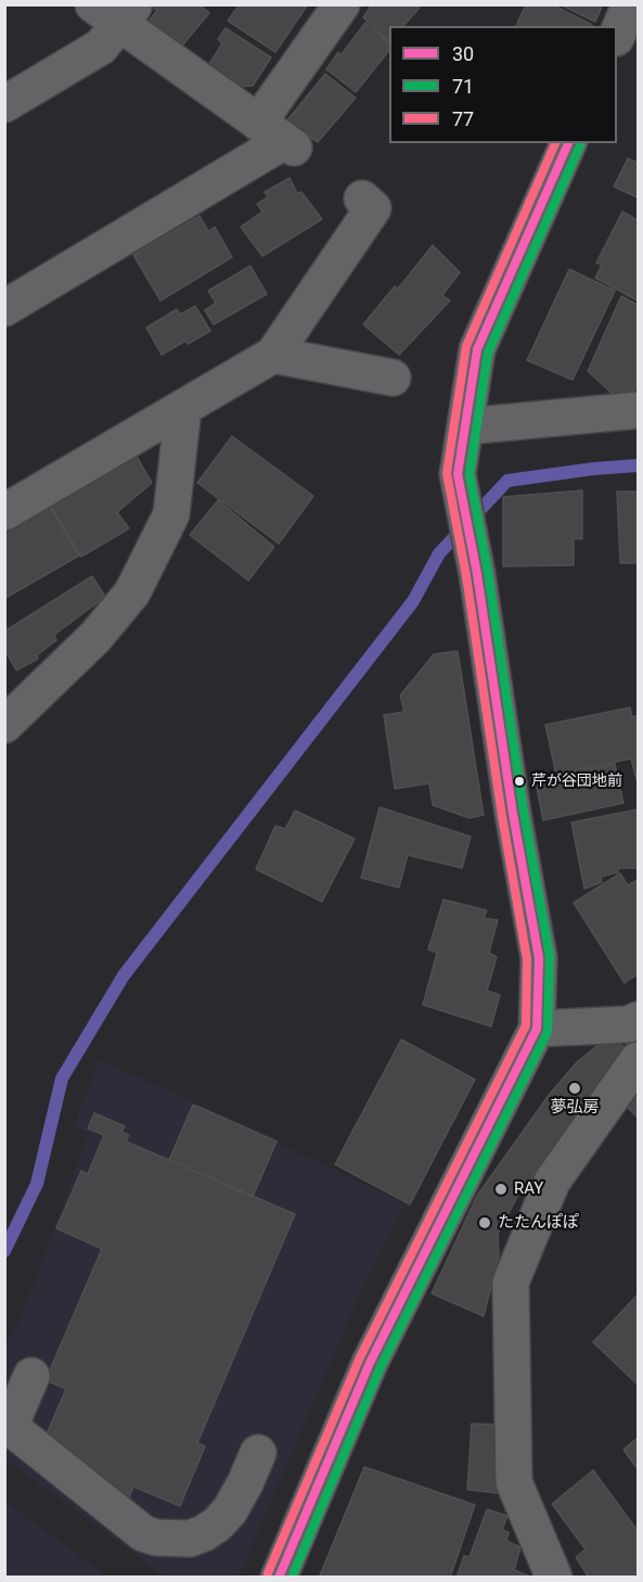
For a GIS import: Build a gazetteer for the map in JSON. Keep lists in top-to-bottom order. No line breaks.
{"places":["芹が谷団地前","夢弘房","RAY","たたんぽぽ"],"lines":["transit line 30","transit line 77","transit line 71"],"legend":["30","71","77"]}
